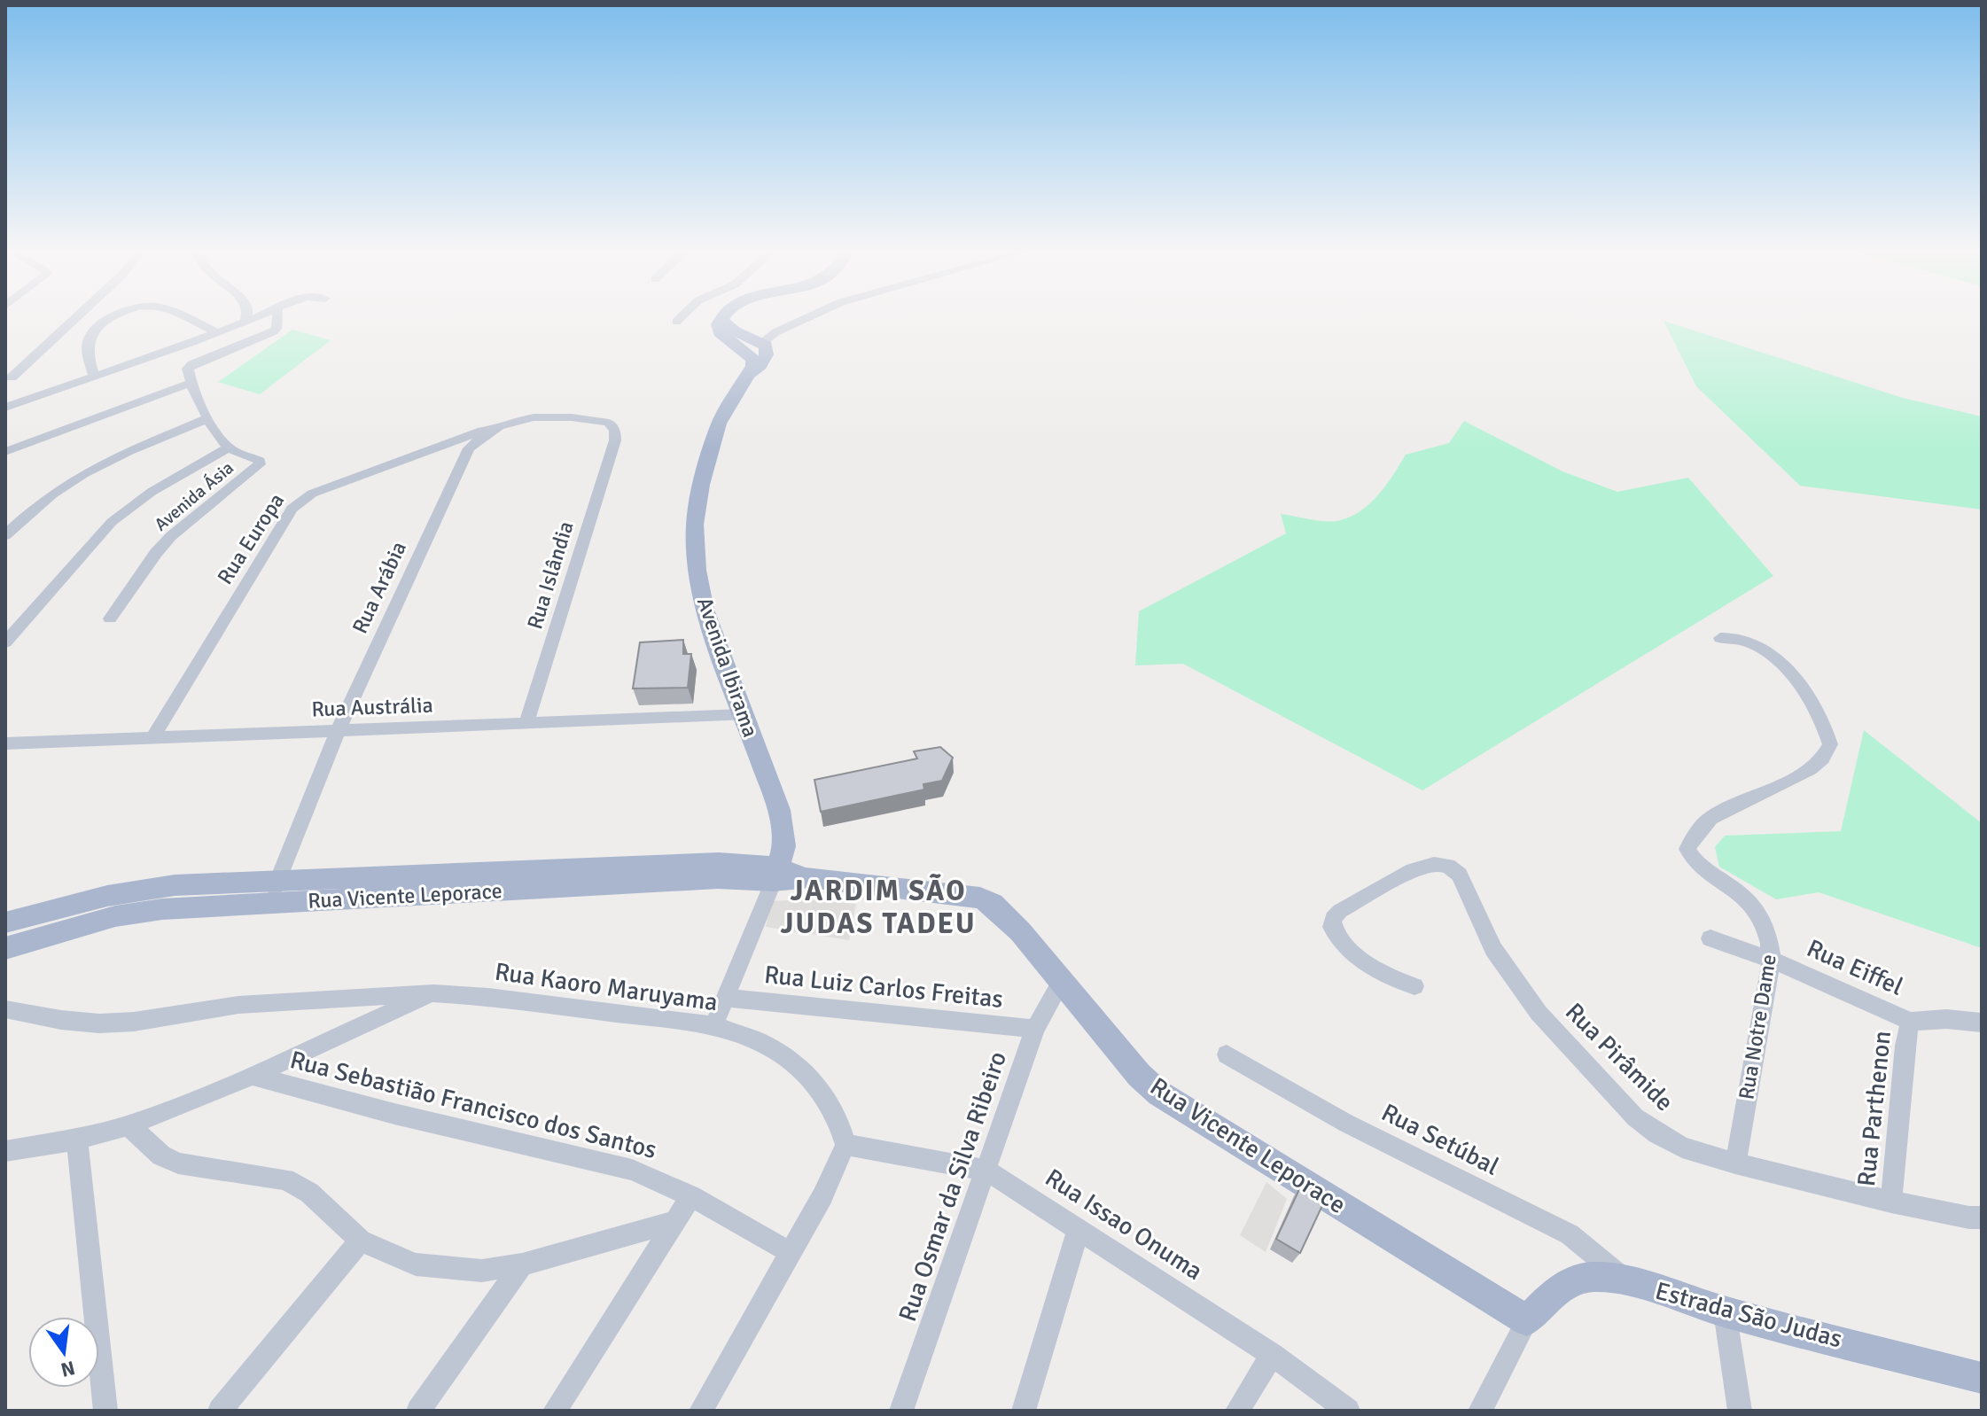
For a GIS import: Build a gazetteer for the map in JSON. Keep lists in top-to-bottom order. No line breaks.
{"streets":{"main road":["Avenida Ibirama","Rua Vicente Leporace","Estrada São Judas"],"street":["Avenida Ásia","Rua Europa","Rua Islândia","Rua Arábia","Rua Austrália","Rua Eiffel","Rua Kaoro Maruyama","Rua Luiz Carlos Freitas","Rua Notre Dame","Rua Pirâmide","Rua Sebastião Francisco dos Santos","Rua Parthenon","Rua Setúbal","Rua Osmar da Silva Ribeiro","Rua Issao Onuma"]},"crossings":[["Rua Europa","Rua Islândia"],["Rua Europa","Rua Arábia"],["Rua Europa","Rua Austrália"],["Rua Islândia","Rua Arábia"],["Rua Islândia","Rua Austrália"],["Rua Arábia","Rua Austrália"],["Rua Arábia","Rua Vicente Leporace"],["Avenida Ibirama","Rua Austrália"],["Avenida Ibirama","Rua Vicente Leporace"],["Rua Vicente Leporace","Rua Osmar da Silva Ribeiro"],["Rua Vicente Leporace","Estrada São Judas"],["Rua Eiffel","Rua Notre Dame"],["Rua Eiffel","Rua Parthenon"],["Rua Kaoro Maruyama","Rua Issao Onuma"],["Rua Luiz Carlos Freitas","Rua Osmar da Silva Ribeiro"],["Rua Notre Dame","Rua Pirâmide"],["Rua Pirâmide","Rua Parthenon"],["Rua Setúbal","Estrada São Judas"],["Rua Osmar da Silva Ribeiro","Rua Issao Onuma"]],"districts":["JARDIM SÃO JUDAS TADEU"],"north":"bottom"}
